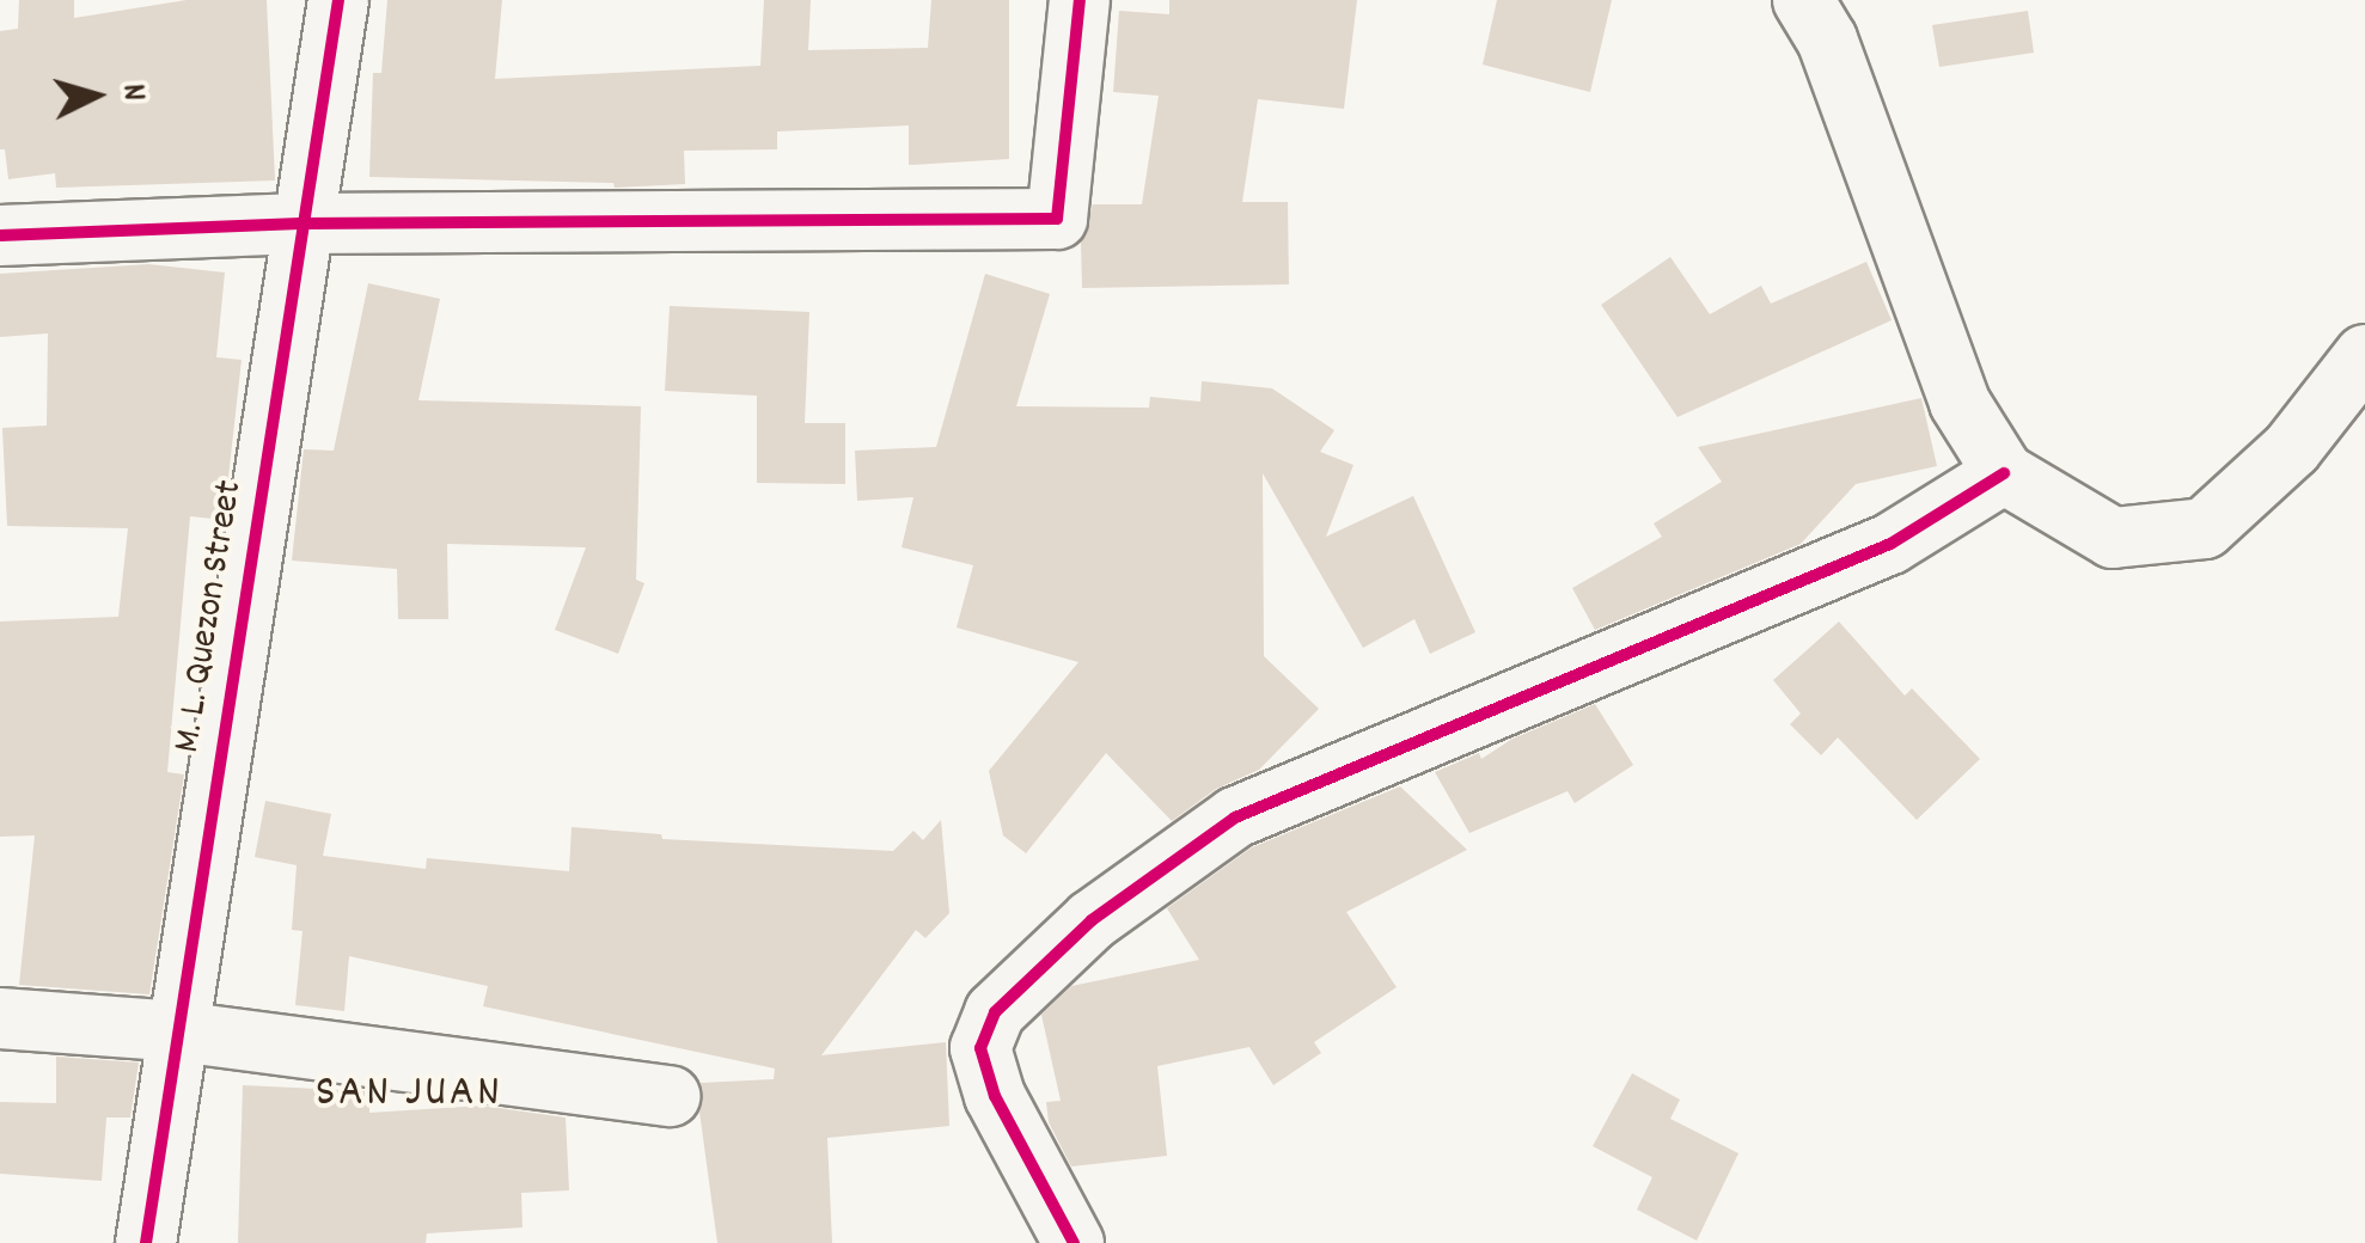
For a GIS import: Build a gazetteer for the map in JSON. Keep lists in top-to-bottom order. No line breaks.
{"streets":{"street":["M. L. Quezon Street"]},"districts":["SAN JUAN"],"north":"right"}
